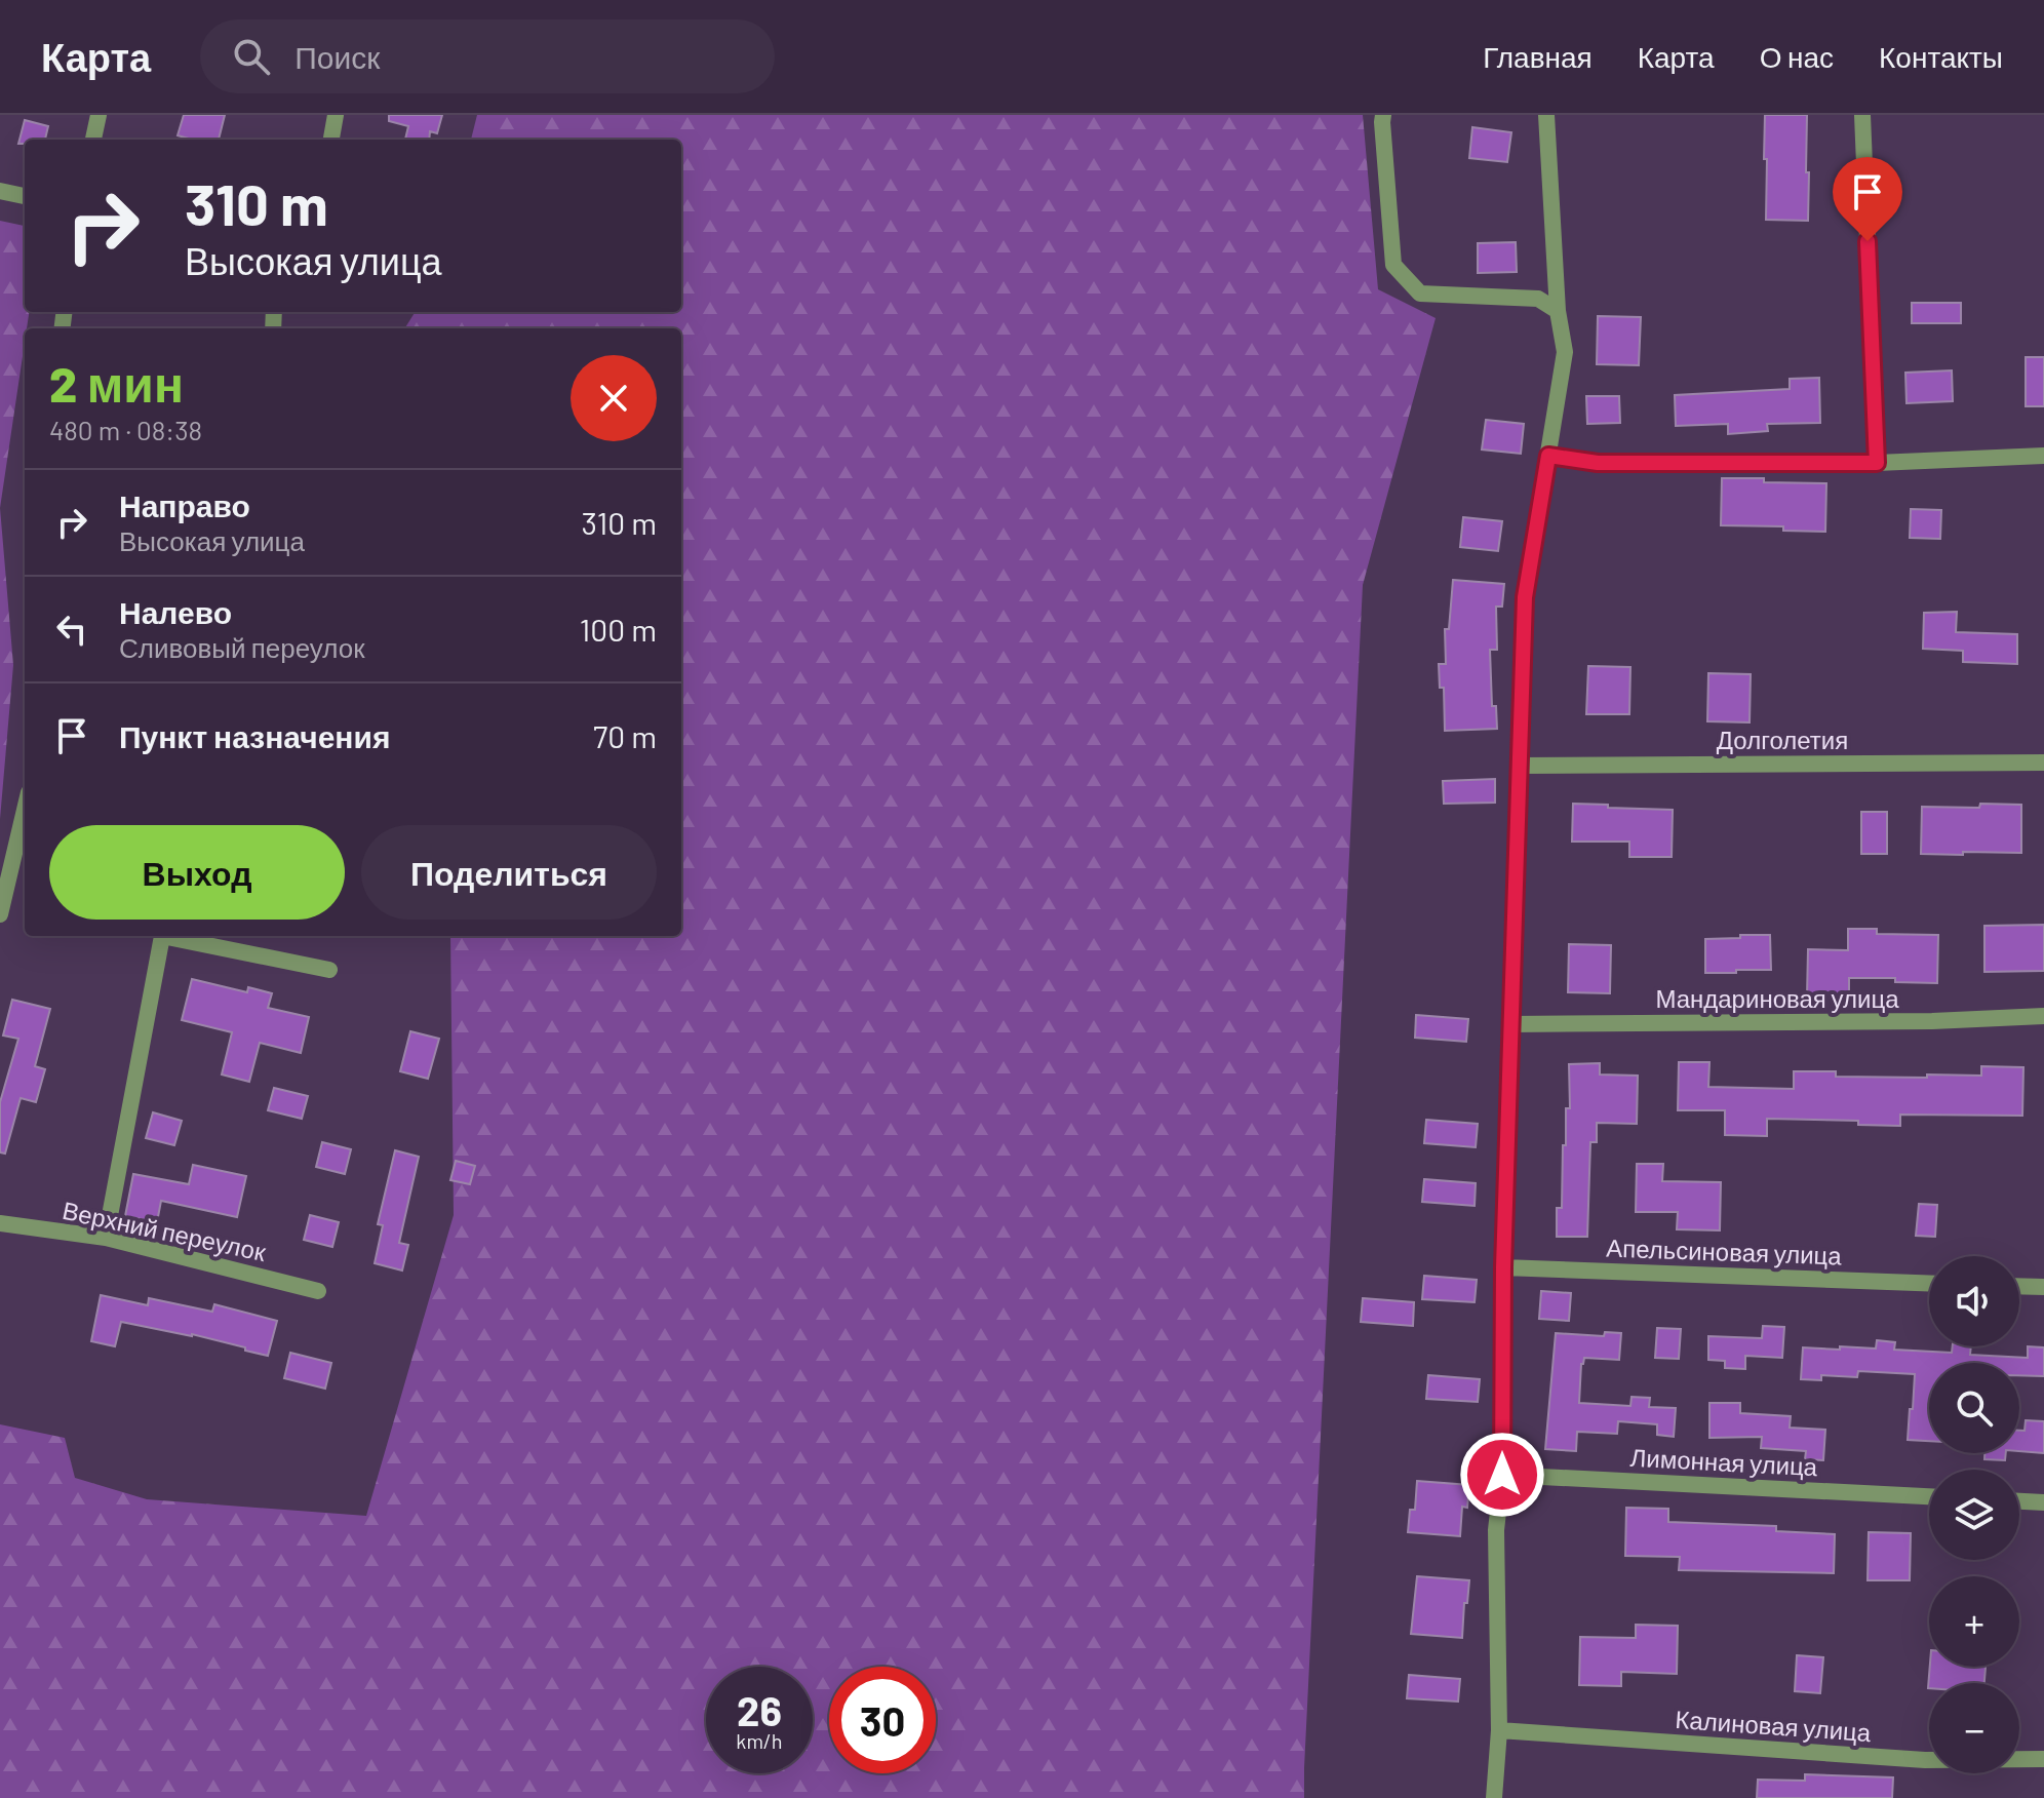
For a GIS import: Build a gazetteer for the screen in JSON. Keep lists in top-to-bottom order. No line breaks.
{"streets":{"street":["Долголетия","Мандариновая улица","Верхний переулок","Апельсиновая улица","Лимонная улица","Калиновая улица"]},"page":{"header":"Карта","search":"Поиск","nav":["Главная","Карта","О нас","Контакты"],"turn":["310 m","Высокая улица"],"heading":["2 мин","480 m · 08:38"],"list":[{"name":"Направо","note":"Высокая улица","value":"310 m"},{"name":"Налево","note":"Сливовый переулок","value":"100 m"},{"name":"Пункт назначения","value":"70 m"}],"buttons":["Выход","Поделиться"],"map_buttons":["+","−"],"speed":"26 km/h","limit":"30"}}
